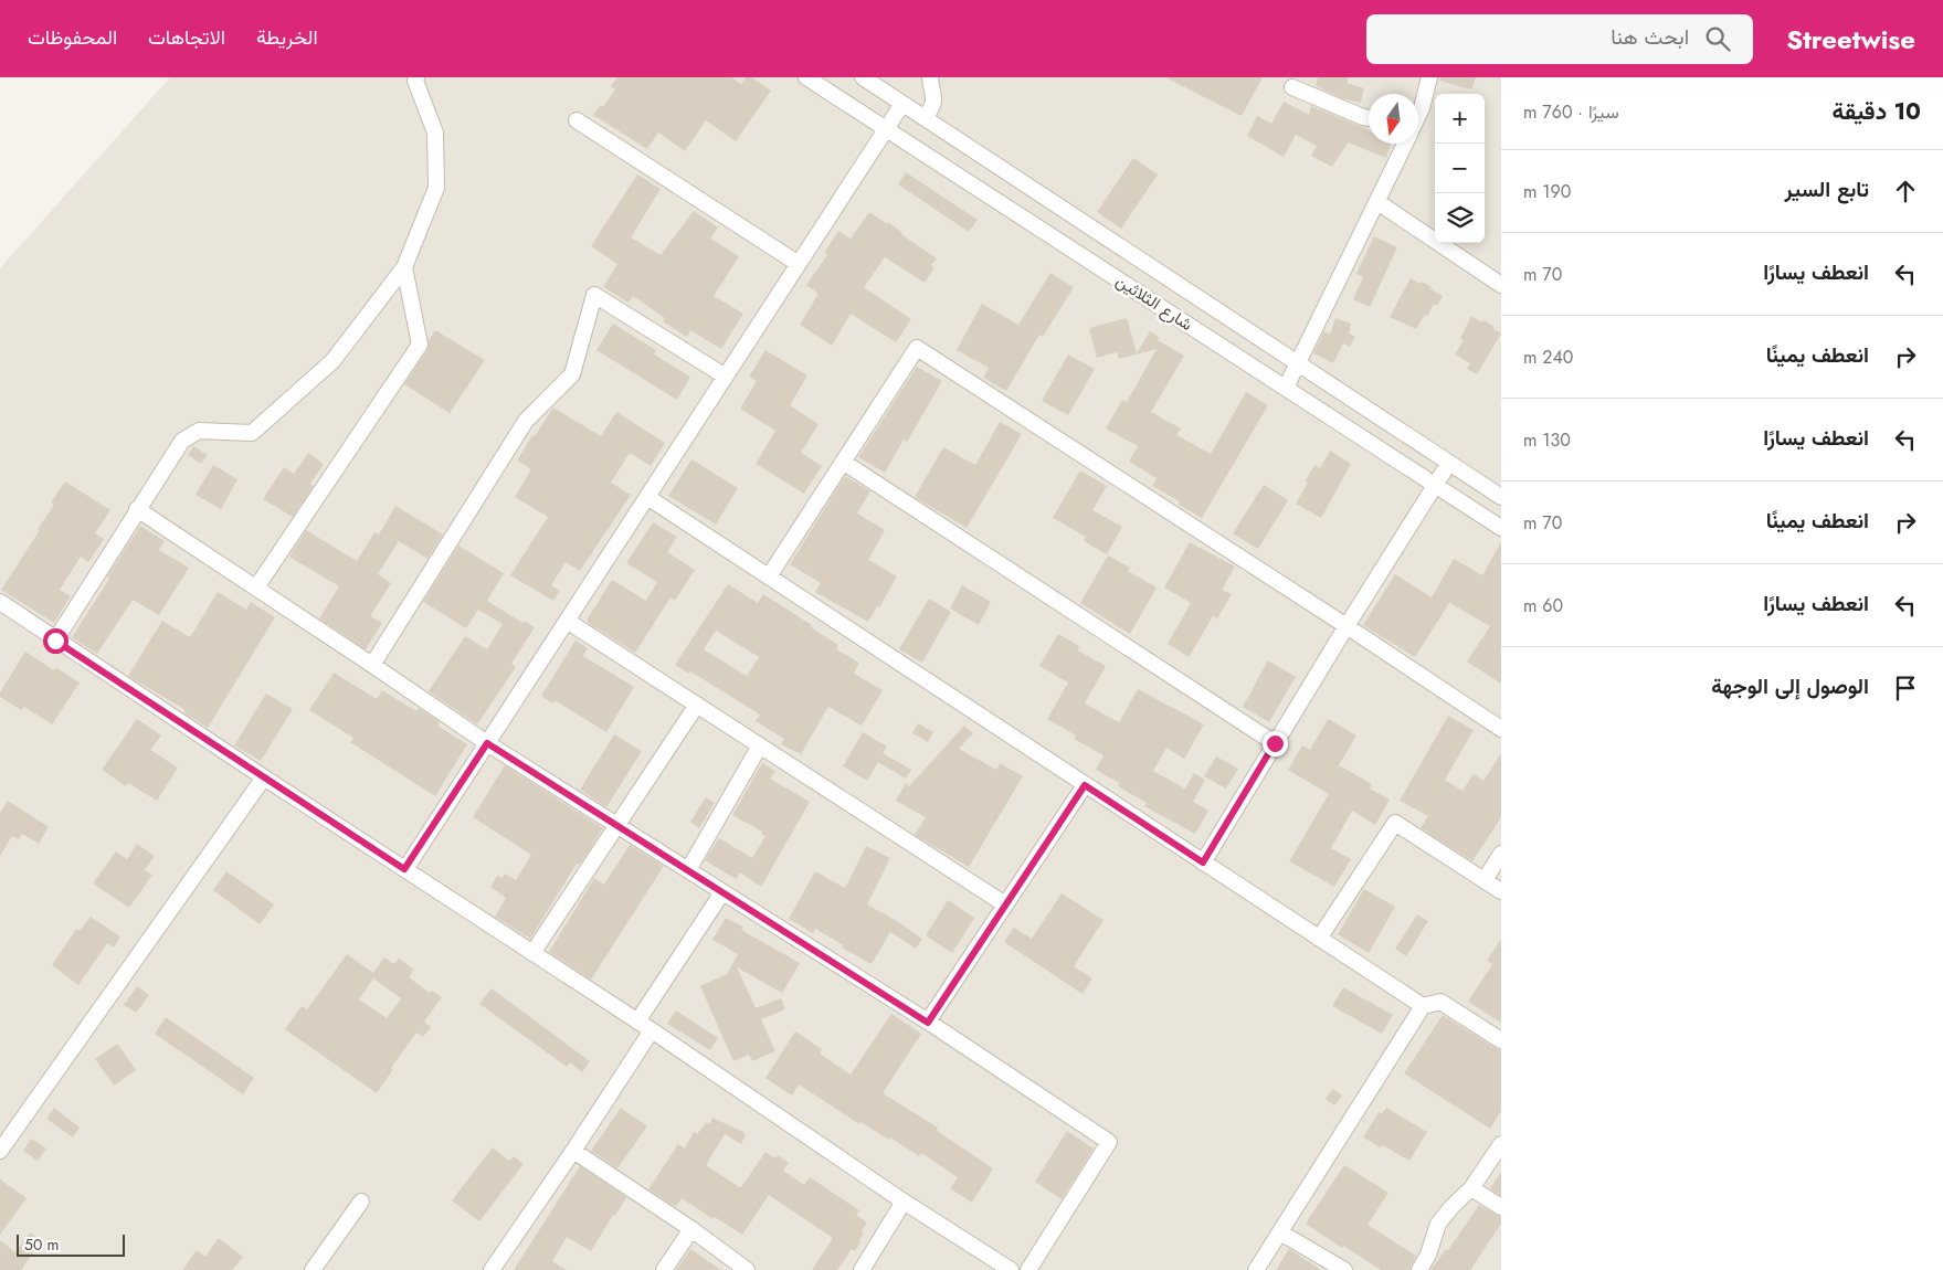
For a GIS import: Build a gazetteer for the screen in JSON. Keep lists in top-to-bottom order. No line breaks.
{"streets":{"street":["شارع الثلاثين"]},"scale_bar":"50 m","north":"bottom","page":{"header":"Streetwise","search":"ابحث هنا","nav":["الخريطة","الاتجاهات","المحفوظات"],"heading":["10 دقيقة","سيرًا · 760 m"],"map_buttons":["+","−"],"list":[["تابع السير","190 m"],["انعطف يسارًا","70 m"],["انعطف يمينًا","240 m"],["انعطف يسارًا","130 m"],["انعطف يمينًا","70 m"],["انعطف يسارًا","60 m"],"الوصول إلى الوجهة"],"scale":"50 m"}}
